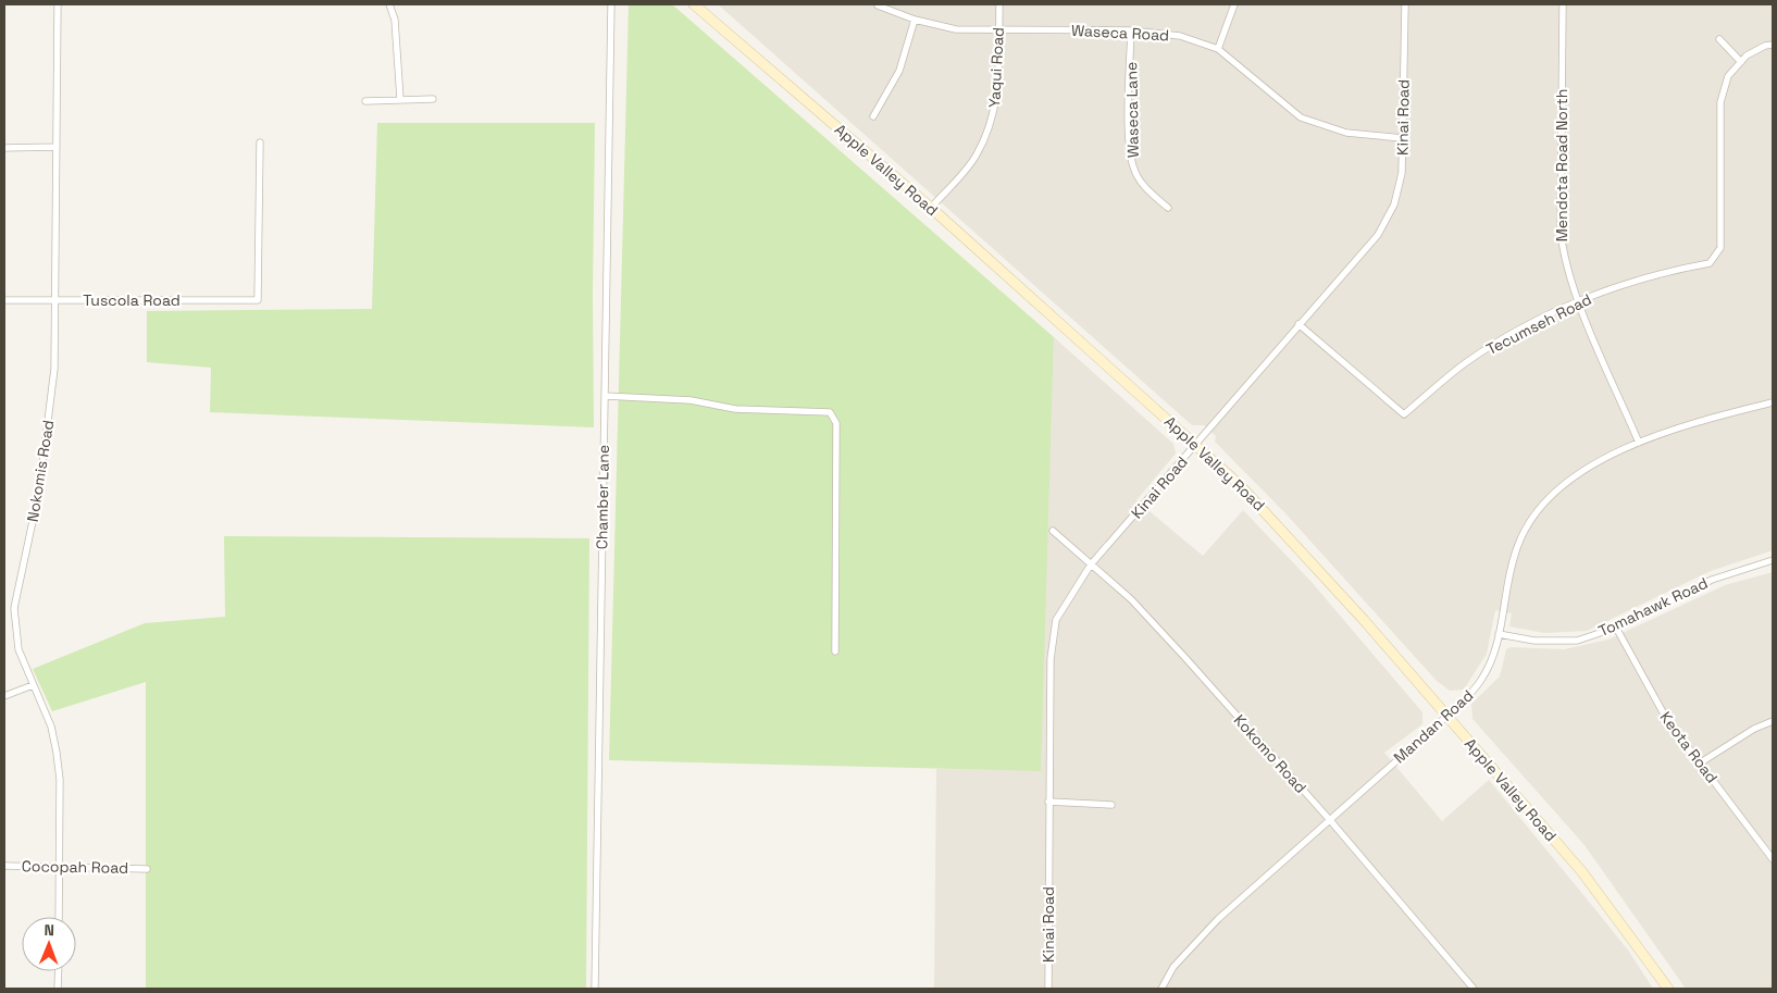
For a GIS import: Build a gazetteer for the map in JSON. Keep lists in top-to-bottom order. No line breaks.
{"streets":{"main road":["Apple Valley Road"],"street":["Waseca Road","Yaqui Road","Waseca Lane","Kinai Road","Mendota Road North","Tuscola Road","Tecumseh Road","Nokomis Road","Chamber Lane","Tomahawk Road","Mandan Road","Keota Road","Kokomo Road","Cocopah Road"]},"crossings":[["Waseca Road","Yaqui Road"],["Waseca Road","Waseca Lane"],["Waseca Road","Kinai Road"],["Yaqui Road","Apple Valley Road"],["Kinai Road","Apple Valley Road"],["Kinai Road","Tecumseh Road"],["Kinai Road","Kokomo Road"],["Mendota Road North","Tecumseh Road"],["Mendota Road North","Mandan Road"],["Apple Valley Road","Mandan Road"],["Tuscola Road","Nokomis Road"],["Nokomis Road","Cocopah Road"],["Tomahawk Road","Mandan Road"],["Tomahawk Road","Keota Road"],["Mandan Road","Kokomo Road"]],"north":"top"}
